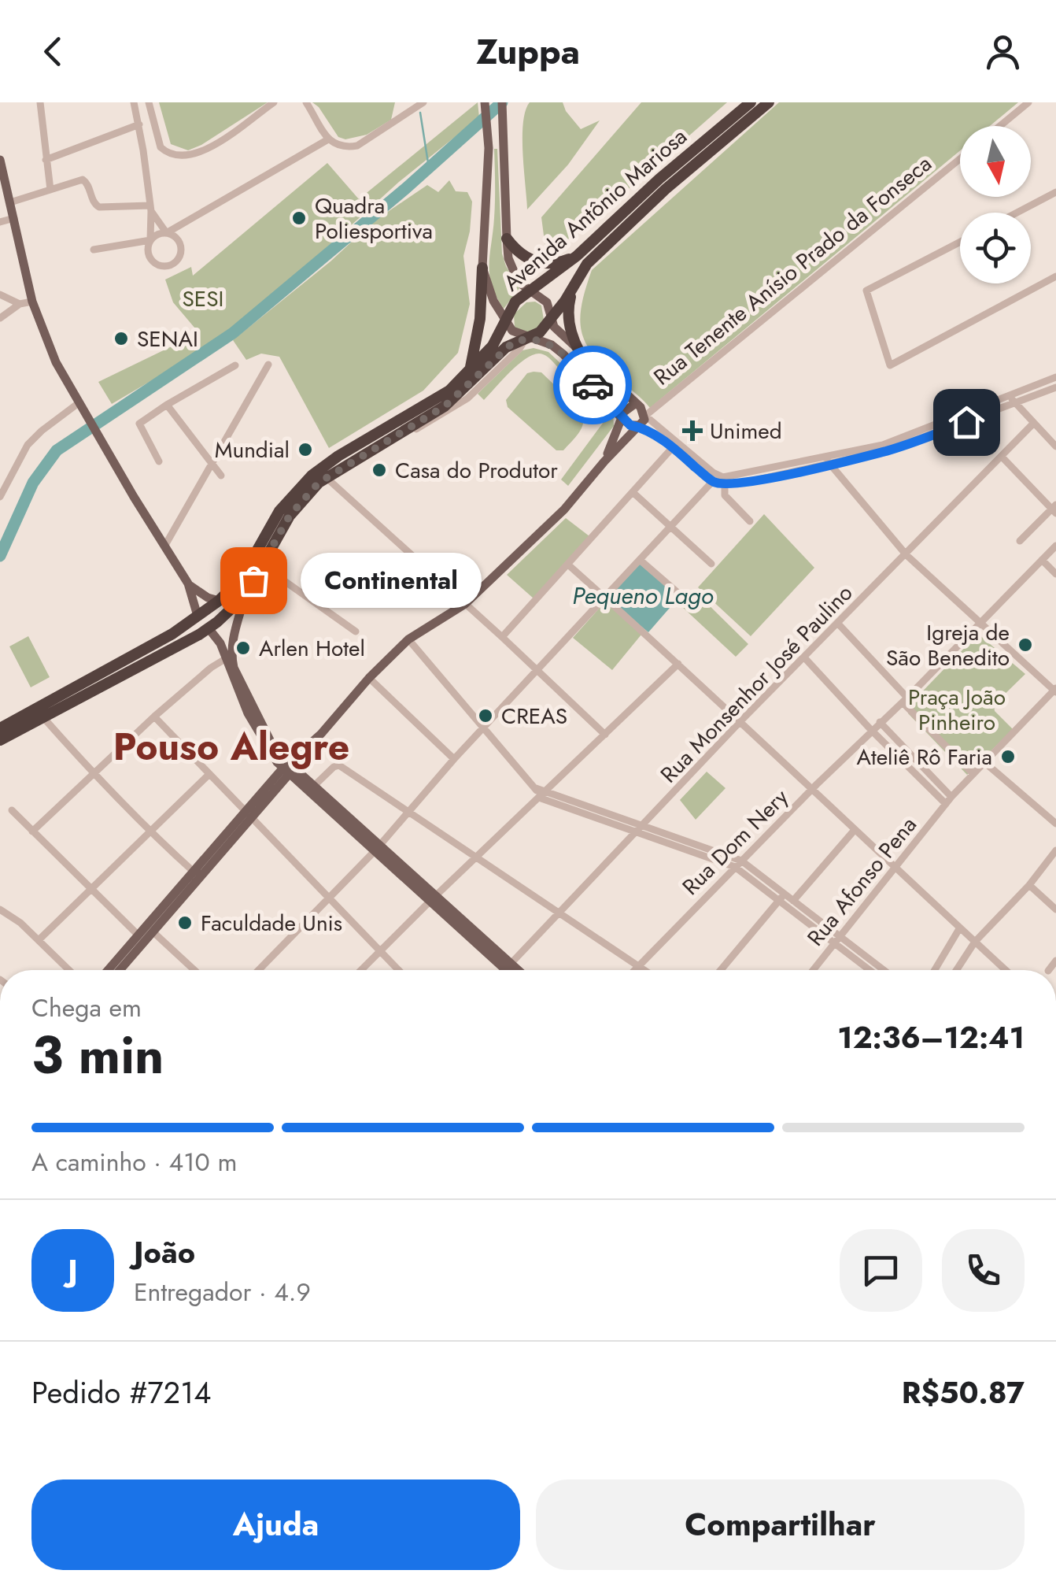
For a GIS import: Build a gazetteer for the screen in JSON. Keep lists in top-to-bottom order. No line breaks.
{"streets":{"highway":["Avenida Antônio Mariosa"],"main road":["Rua Tenente Anísio Prado da Fonseca"],"street":["Rua Monsenhor José Paulino","Rua Dom Nery","Rua Afonso Pena"]},"districts":["Pouso Alegre"],"water":["Pequeno Lago"],"parks":["SESI","Praça João Pinheiro"],"places":{"other":["Quadra Poliesportiva","SENAI","Mundial","Casa do Produtor","Continental","Igreja de São Benedito","Arlen Hotel","CREAS","Ateliê Rô Faria","Faculdade Unis"],"health":["Unimed"]},"north":"bottom","page":{"header":"Zuppa","bubble":"Continental","heading":["3 min","Chega em","12:36–12:41"],"panel":["João","Entregador · 4.9","Pedido #7214","R$50.87"],"bar":"A caminho · 410 m","round":"J","buttons":["Ajuda","Compartilhar"]}}
